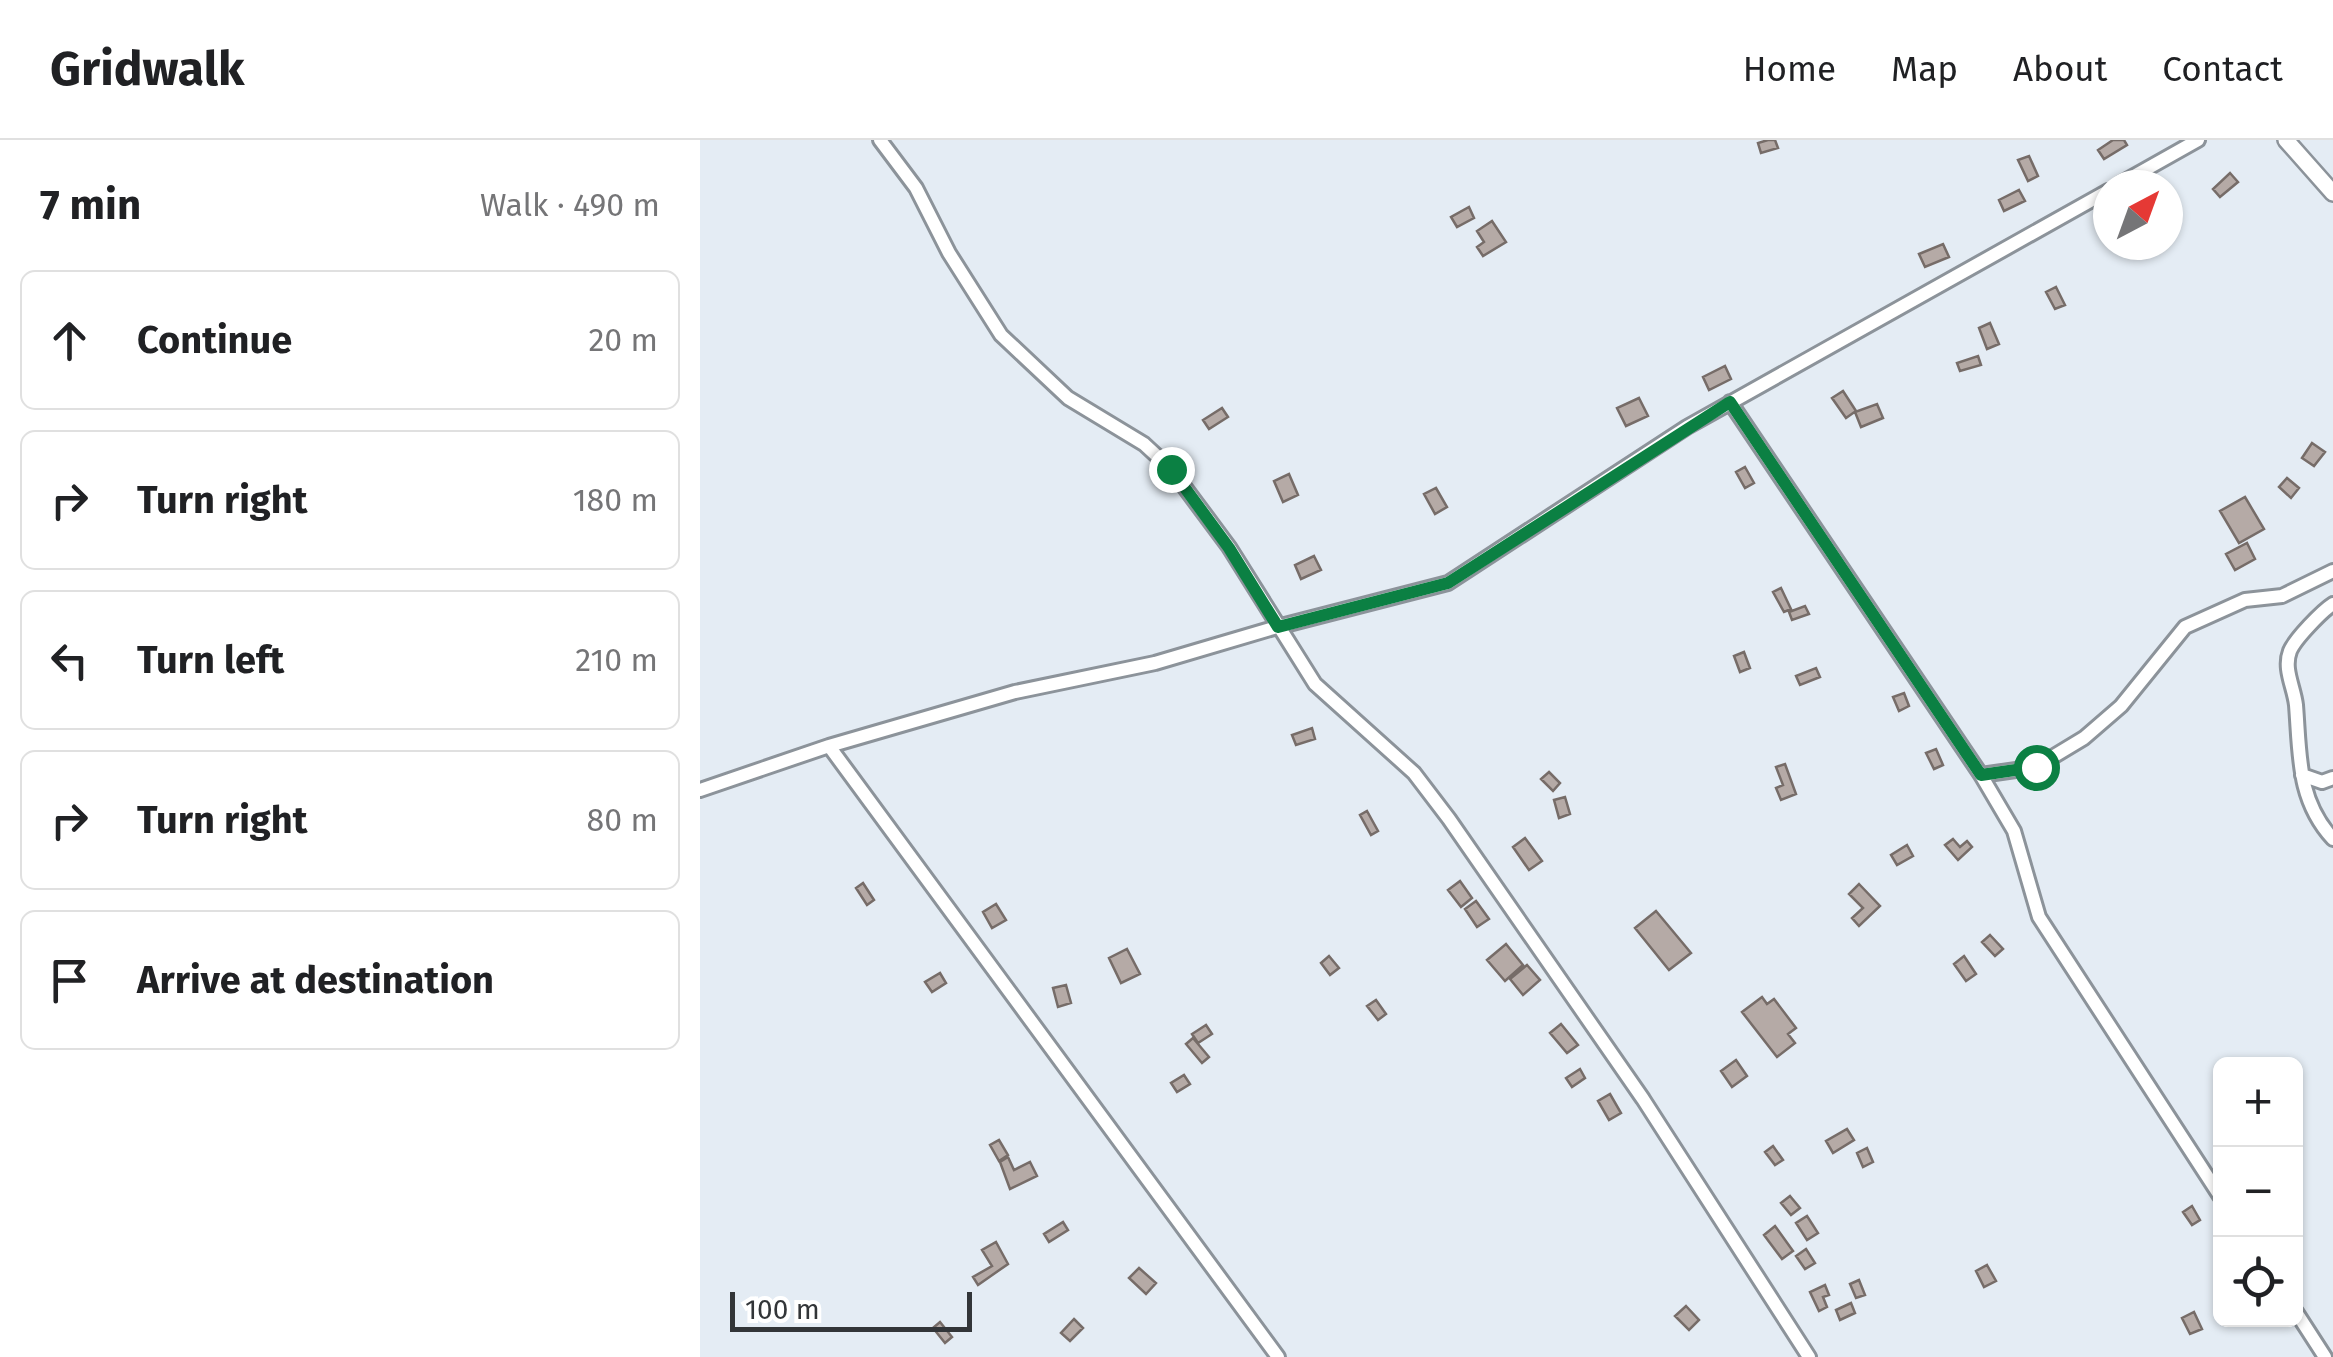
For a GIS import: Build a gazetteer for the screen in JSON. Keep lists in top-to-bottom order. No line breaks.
{"scale_bar":"100 m","north":"top right","page":{"header":"Gridwalk","nav":["Home","Map","About","Contact"],"heading":["7 min","Walk · 490 m"],"list":[["Continue","20 m"],["Turn right","180 m"],["Turn left","210 m"],["Turn right","80 m"],"Arrive at destination"],"map_buttons":["+","−"],"scale":"100 m"}}
